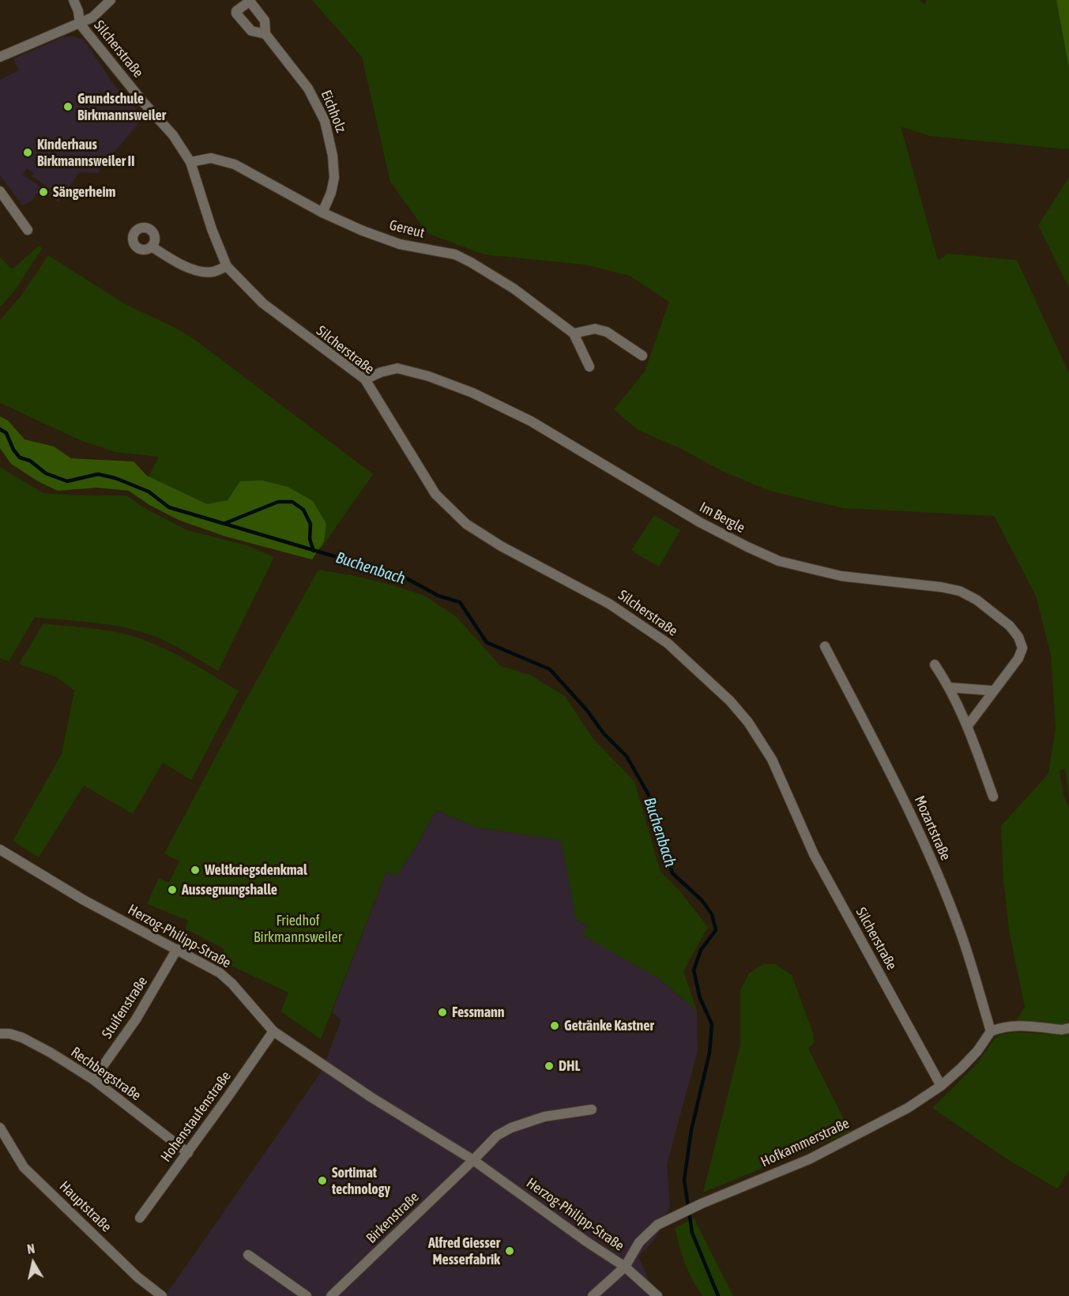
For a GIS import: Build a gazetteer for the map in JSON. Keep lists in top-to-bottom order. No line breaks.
{"streets":{"street":["Silcherstraße","Eichholz","Gereut","Im Bergle","Mozartstraße","Herzog-Philipp-Straße","Stuifenstraße","Rechbergstraße","Hohenstaufenstraße","Hofkammerstraße","Hauptstraße","Birkenstraße"]},"crossings":[["Silcherstraße","Gereut"],["Silcherstraße","Im Bergle"],["Silcherstraße","Hofkammerstraße"],["Eichholz","Gereut"],["Mozartstraße","Hofkammerstraße"],["Herzog-Philipp-Straße","Stuifenstraße"],["Herzog-Philipp-Straße","Hohenstaufenstraße"],["Herzog-Philipp-Straße","Hofkammerstraße"],["Herzog-Philipp-Straße","Birkenstraße"],["Stuifenstraße","Rechbergstraße"],["Rechbergstraße","Hohenstaufenstraße"]],"water":["Buchenbach"],"parks":["Friedhof Birkmannsweiler"],"places":["Grundschule Birkmannsweiler","Kinderhaus Birkmannsweiler II","Sängerheim","Weltkriegsdenkmal","Aussegnungshalle","Fessmann","Getränke Kastner","DHL","Sortimat technology","Alfred Giesser Messerfabrik"],"north":"top"}
